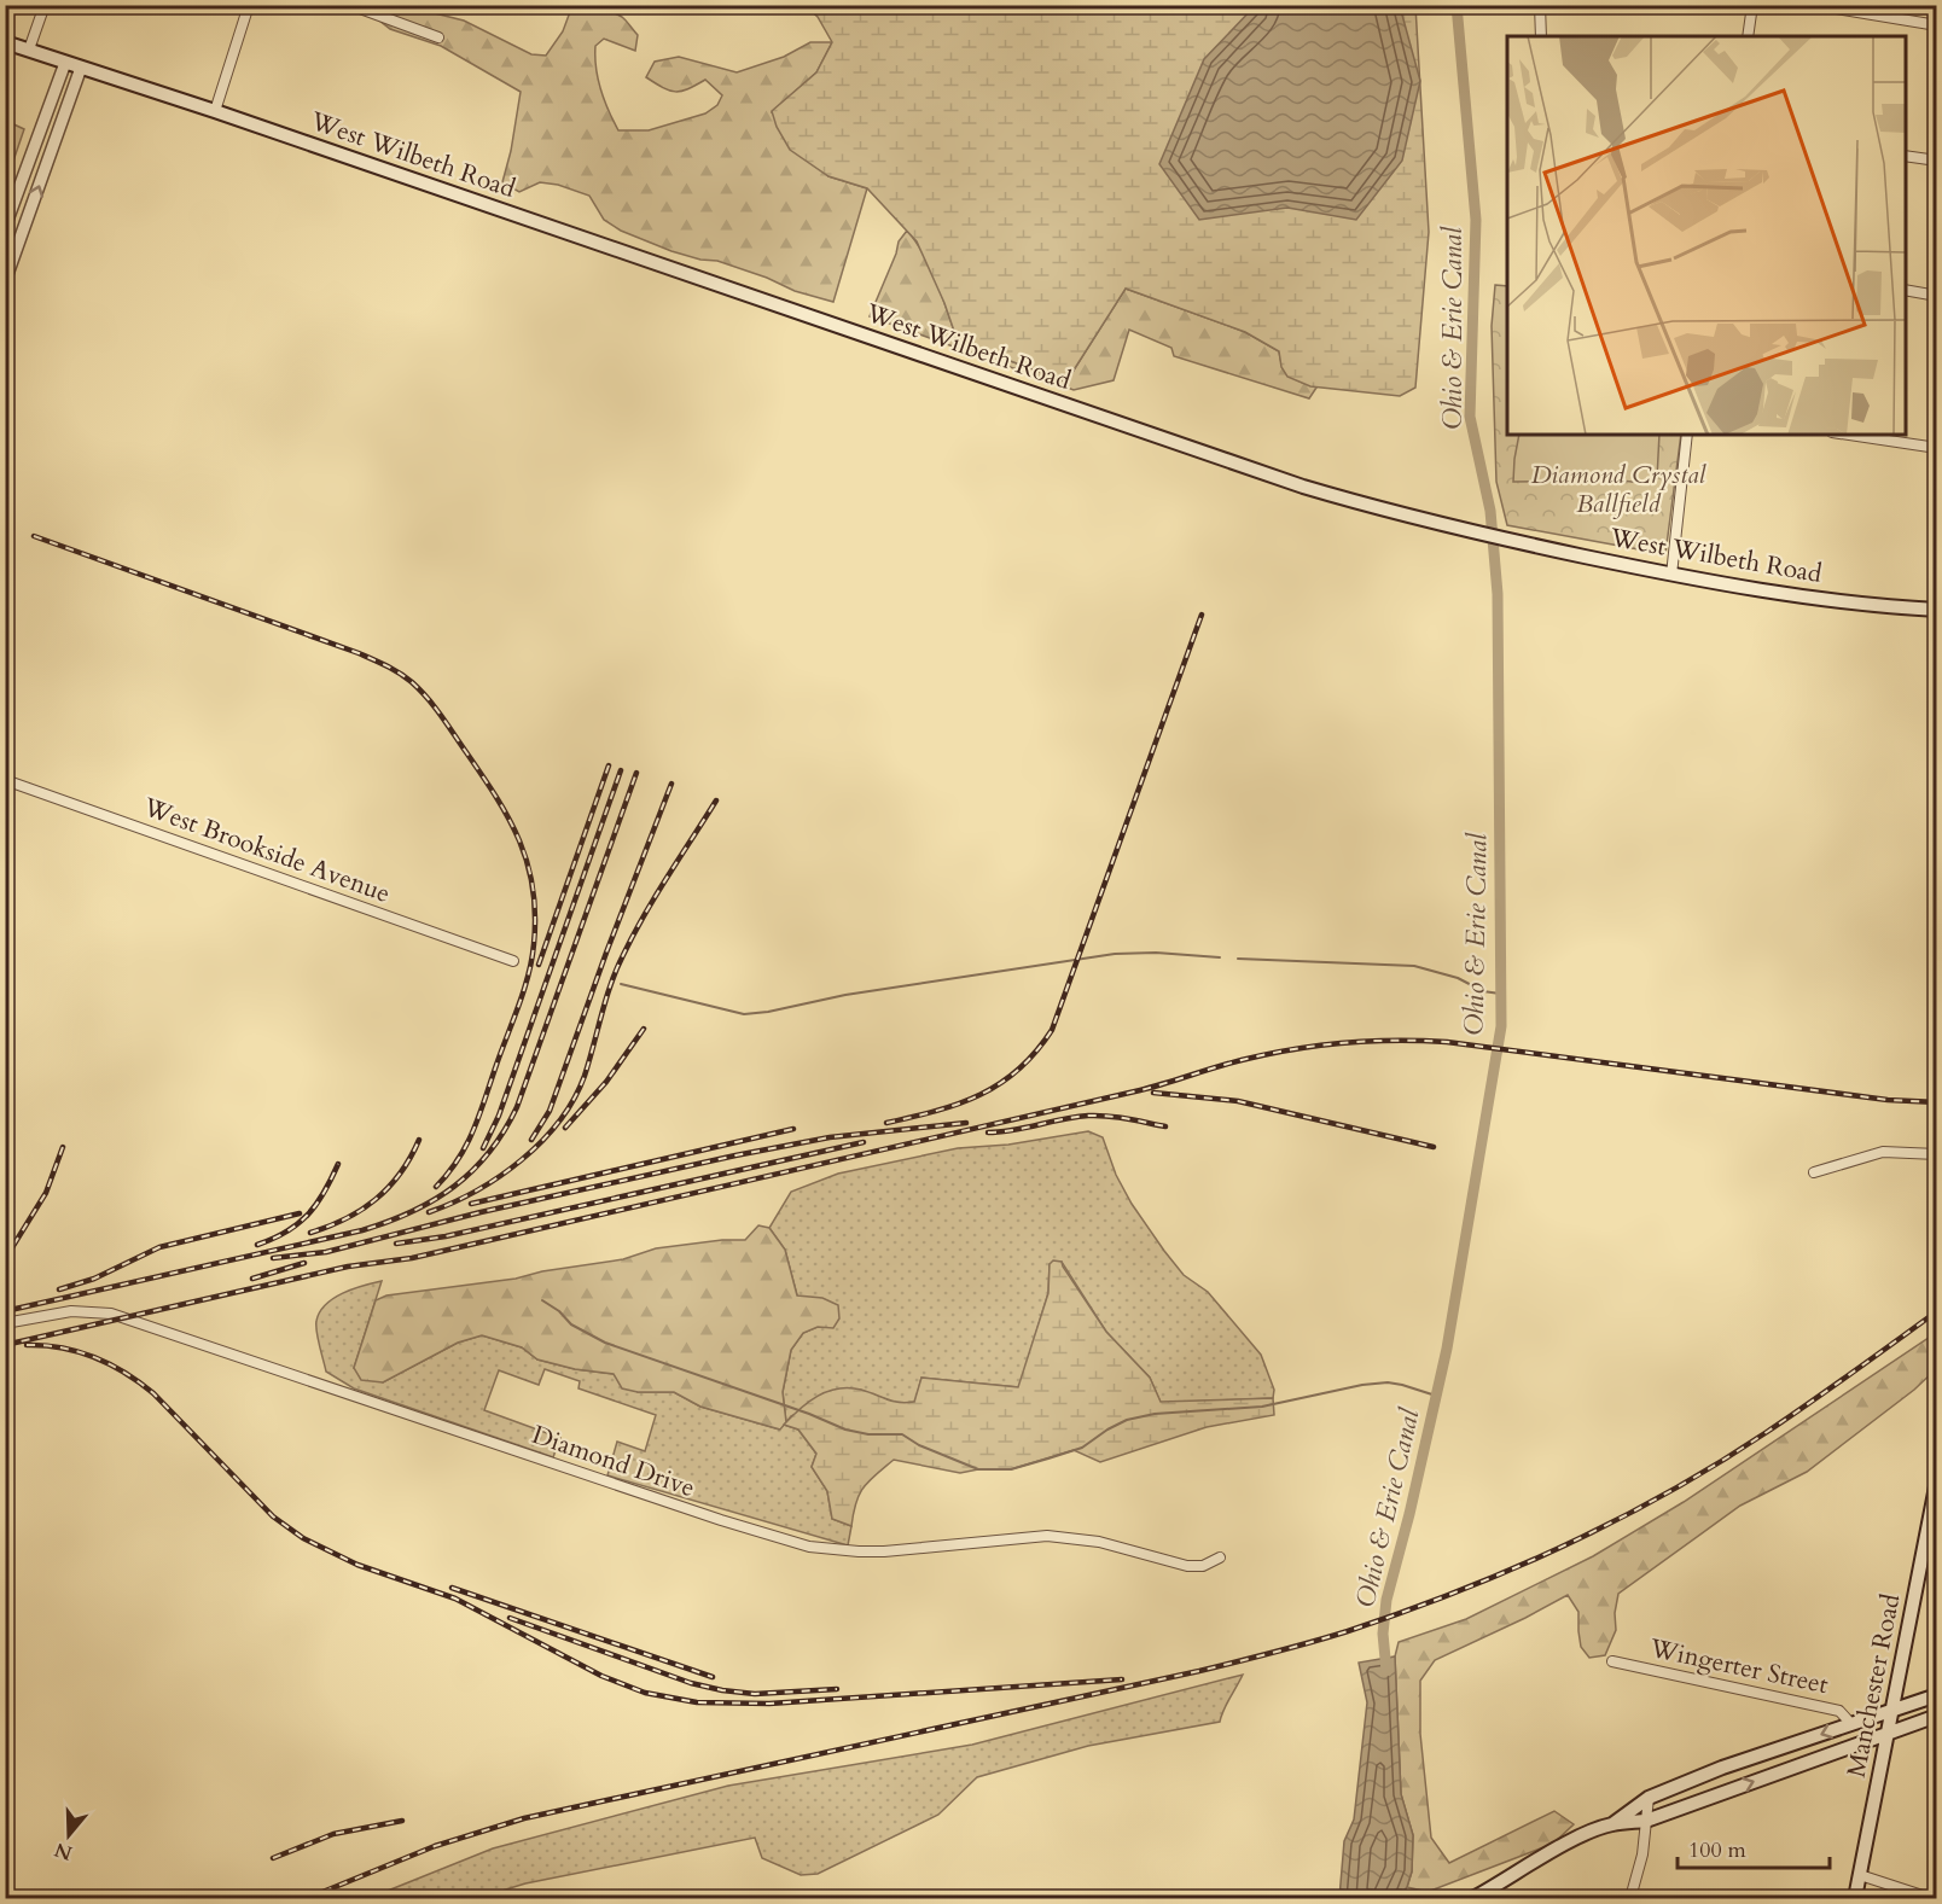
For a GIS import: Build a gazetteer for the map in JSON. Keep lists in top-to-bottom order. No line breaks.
{"streets":{"main road":["West Wilbeth Road","Manchester Road"],"street":["West Brookside Avenue","Diamond Drive","Wingerter Street"]},"water":["Ohio & Erie Canal"],"parks":["Diamond Crystal Ballfield"],"scale_bar":"100 m","north":"bottom"}
